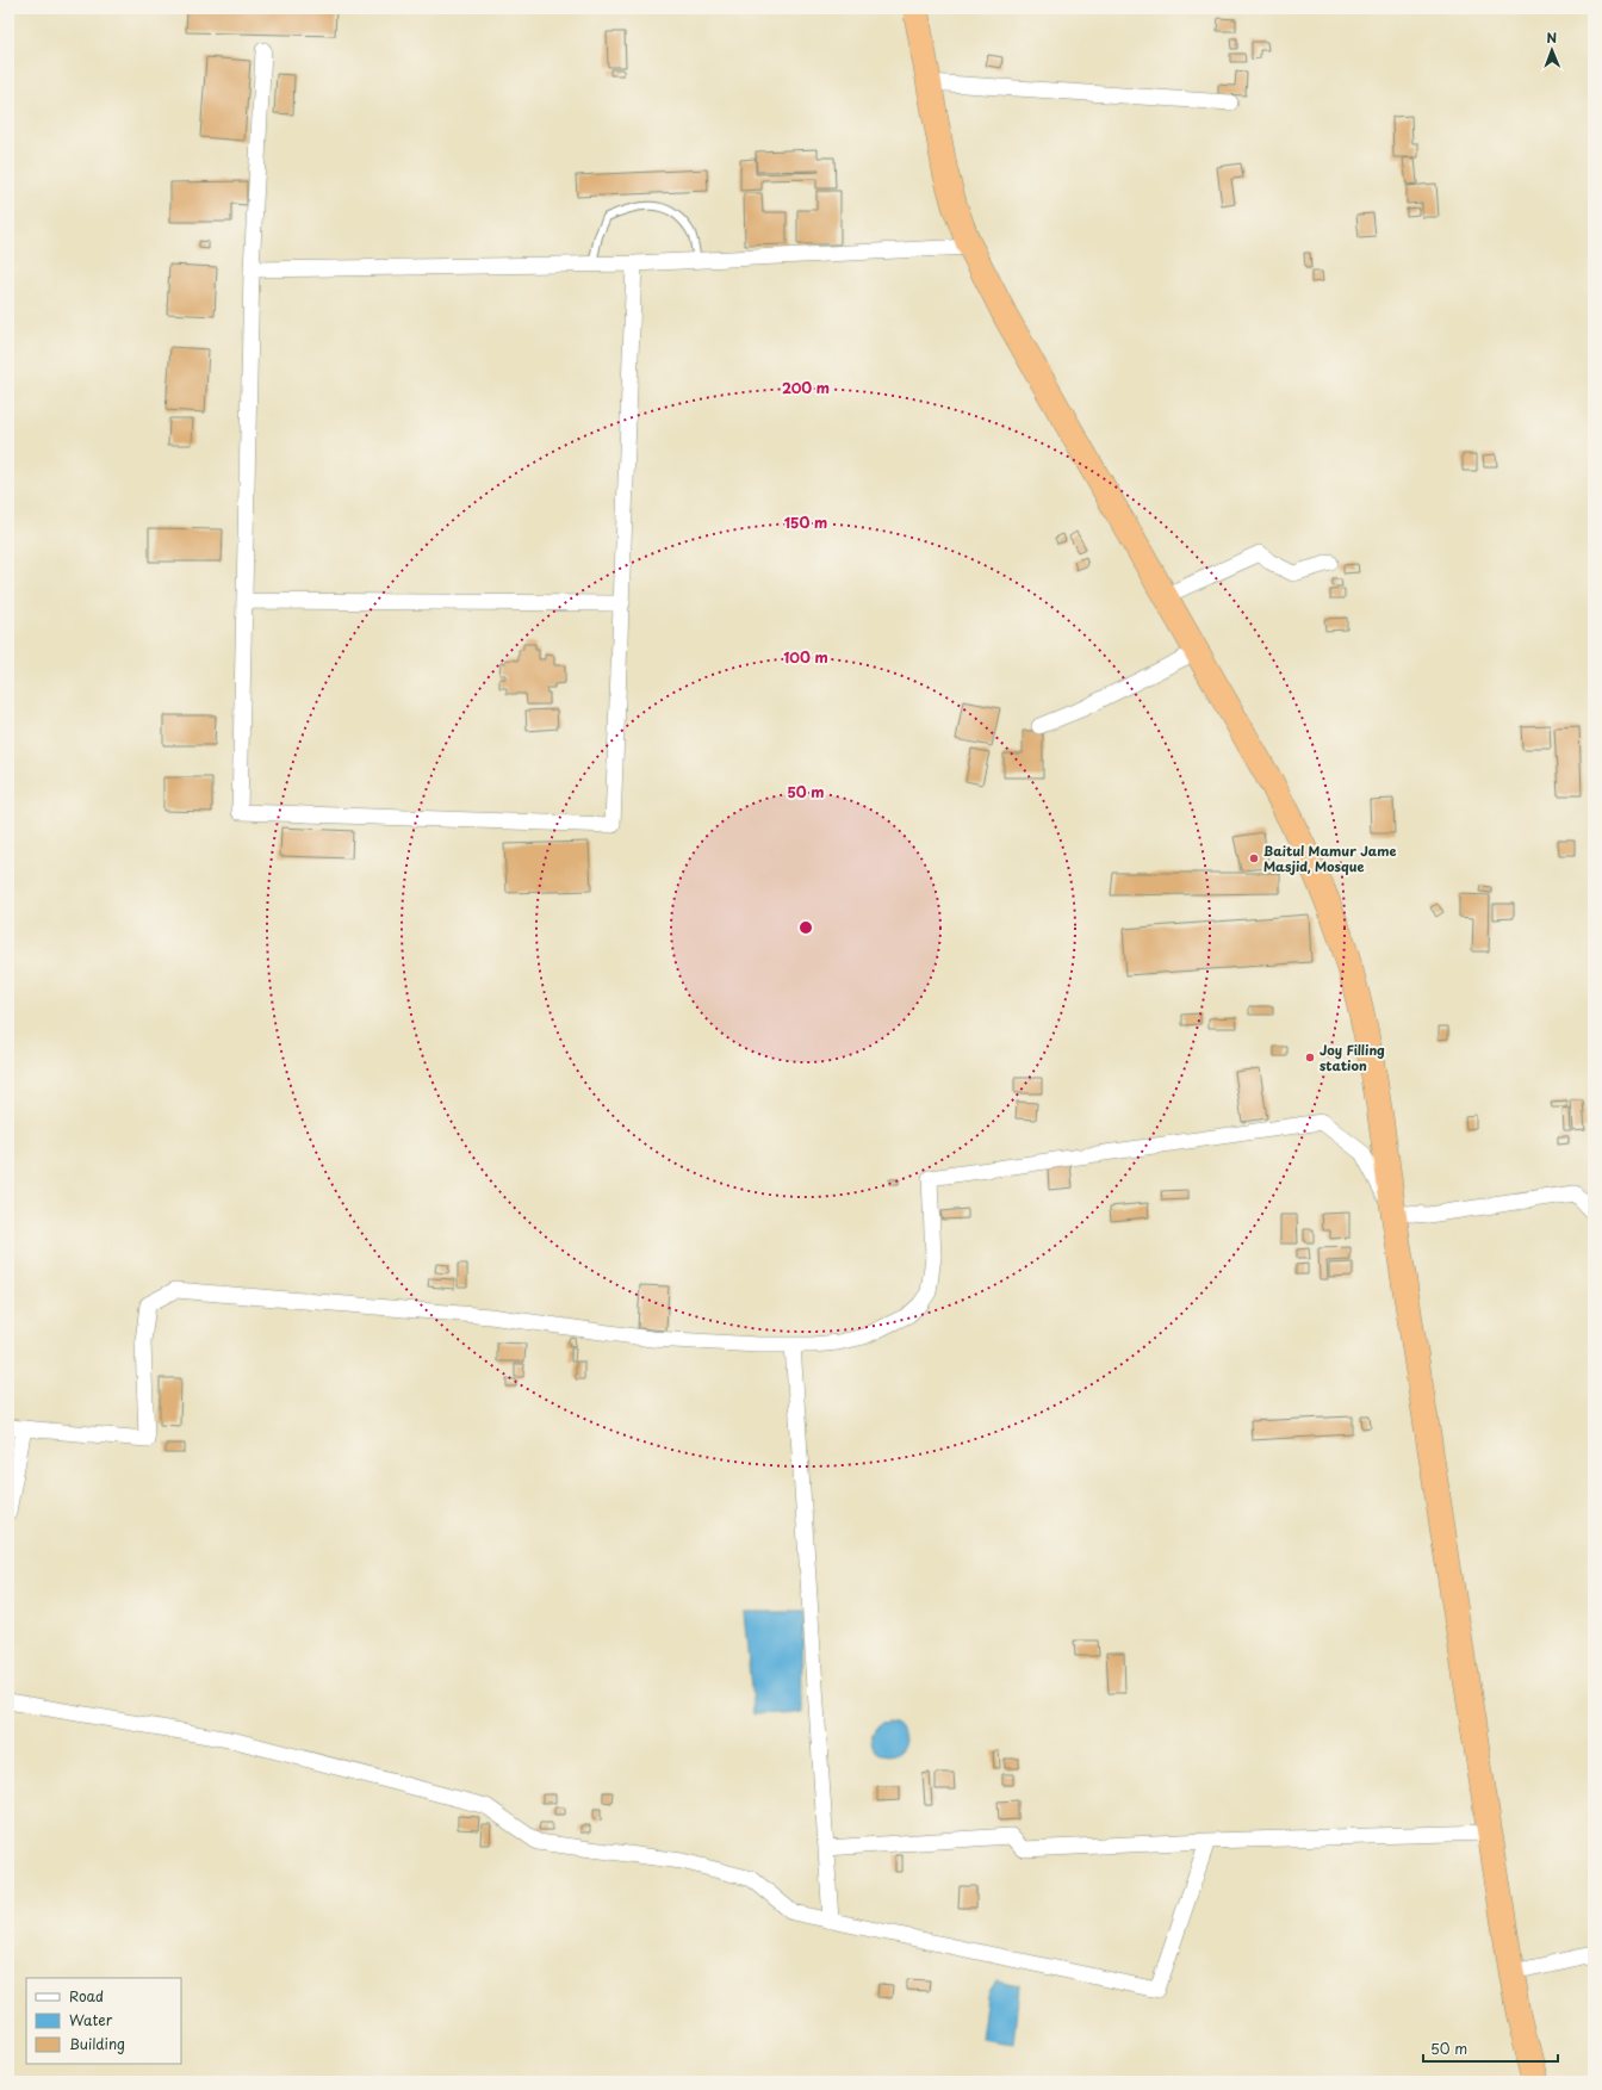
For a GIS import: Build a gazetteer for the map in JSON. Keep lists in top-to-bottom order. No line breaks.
{"places":["Baitul Mamur Jame Masjid, Mosque","Joy Filling station"],"legend":["Road","Water","Building"],"scale_bar":"50 m","north":"top","rings":["200 m","150 m","100 m","50 m"]}
